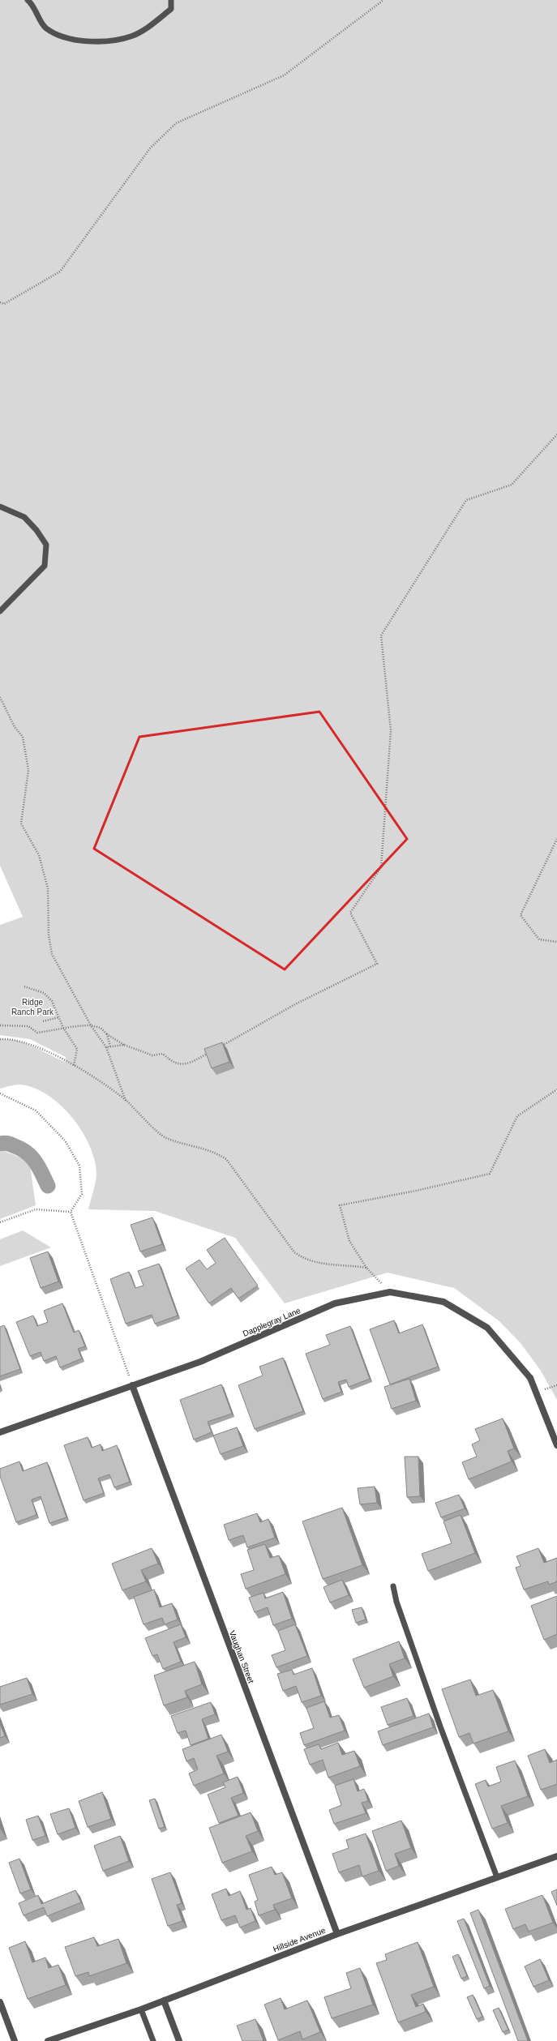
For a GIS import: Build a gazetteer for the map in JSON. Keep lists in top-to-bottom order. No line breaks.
{"streets":{"street":["Dapplegray Lane","Vaughan Street","Hillside Avenue"]},"crossings":[["Dapplegray Lane","Vaughan Street"],["Vaughan Street","Hillside Avenue"]],"parks":["Ridge Ranch Park"]}
